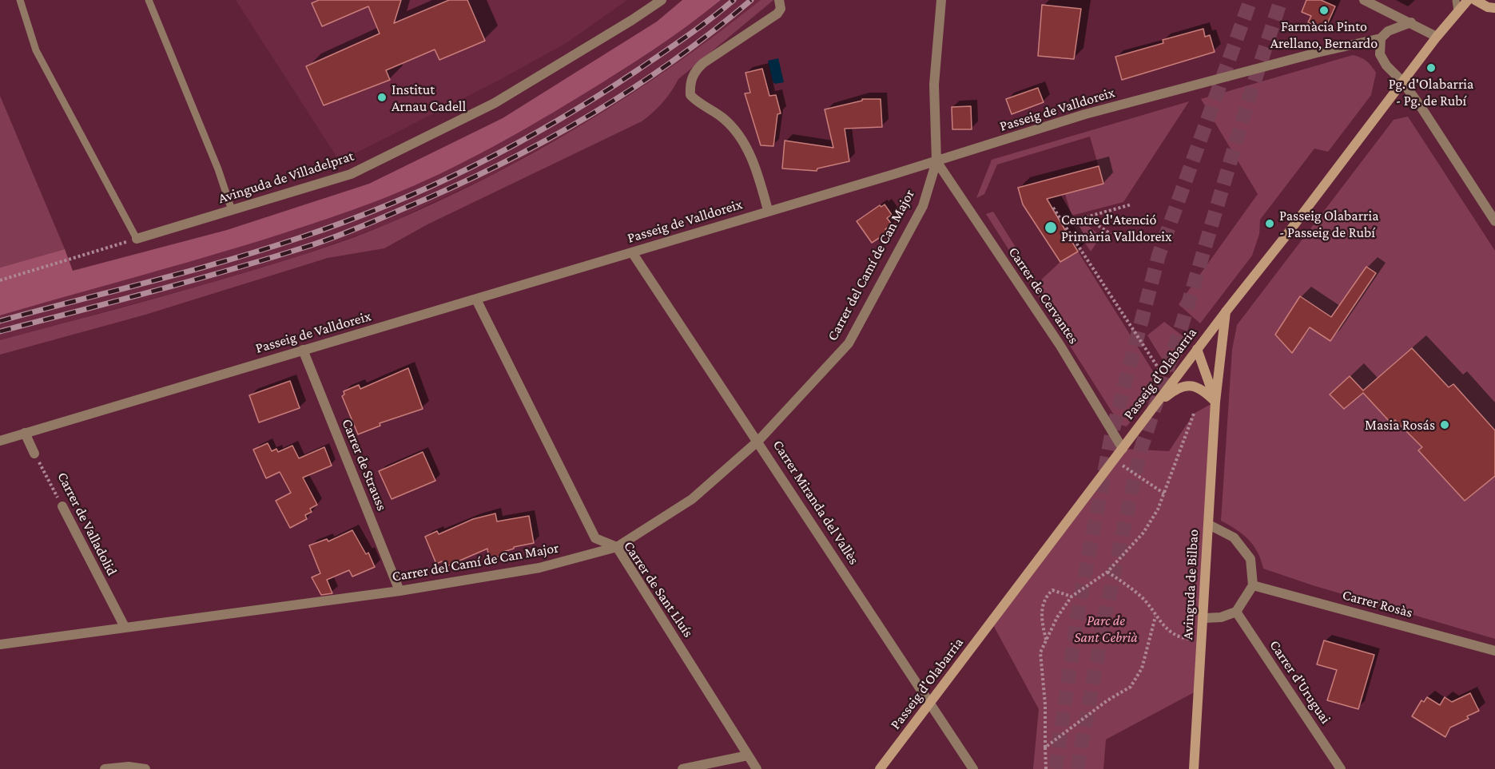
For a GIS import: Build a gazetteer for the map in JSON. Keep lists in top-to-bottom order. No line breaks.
{"streets":{"main road":["Passeig d'Olabarria","Avinguda de Bilbao"],"street":["Passeig de Valldoreix","Avinguda de Villadelprat","Carrer del Camí de Can Major","Carrer de Cervantes","Carrer de Strauss","Carrer Miranda del Vallès","Carrer de Valladolid","Carrer de Sant Lluís","Carrer Rosàs","Carrer d'Uruguai"]},"crossings":[["Passeig de Valldoreix","Carrer del Camí de Can Major"],["Passeig de Valldoreix","Carrer de Cervantes"],["Passeig de Valldoreix","Carrer de Strauss"],["Passeig de Valldoreix","Carrer Miranda del Vallès"],["Passeig de Valldoreix","Carrer de Sant Lluís"],["Carrer del Camí de Can Major","Carrer de Cervantes"],["Carrer del Camí de Can Major","Carrer de Strauss"],["Carrer del Camí de Can Major","Carrer Miranda del Vallès"],["Carrer del Camí de Can Major","Carrer de Valladolid"],["Carrer del Camí de Can Major","Carrer de Sant Lluís"],["Carrer de Cervantes","Passeig d'Olabarria"],["Passeig d'Olabarria","Carrer Miranda del Vallès"],["Passeig d'Olabarria","Avinguda de Bilbao"]],"parks":["Parc de Sant Cebrià"],"places":["Farmàcia Pinto Arellano, Bernardo","Pg. d'Olabarria - Pg. de Rubí","Institut Arnau Cadell","Passeig Olabarria - Passeig de Rubí","Centre d'Atenció Primària Valldoreix","Masia Rosás"]}
